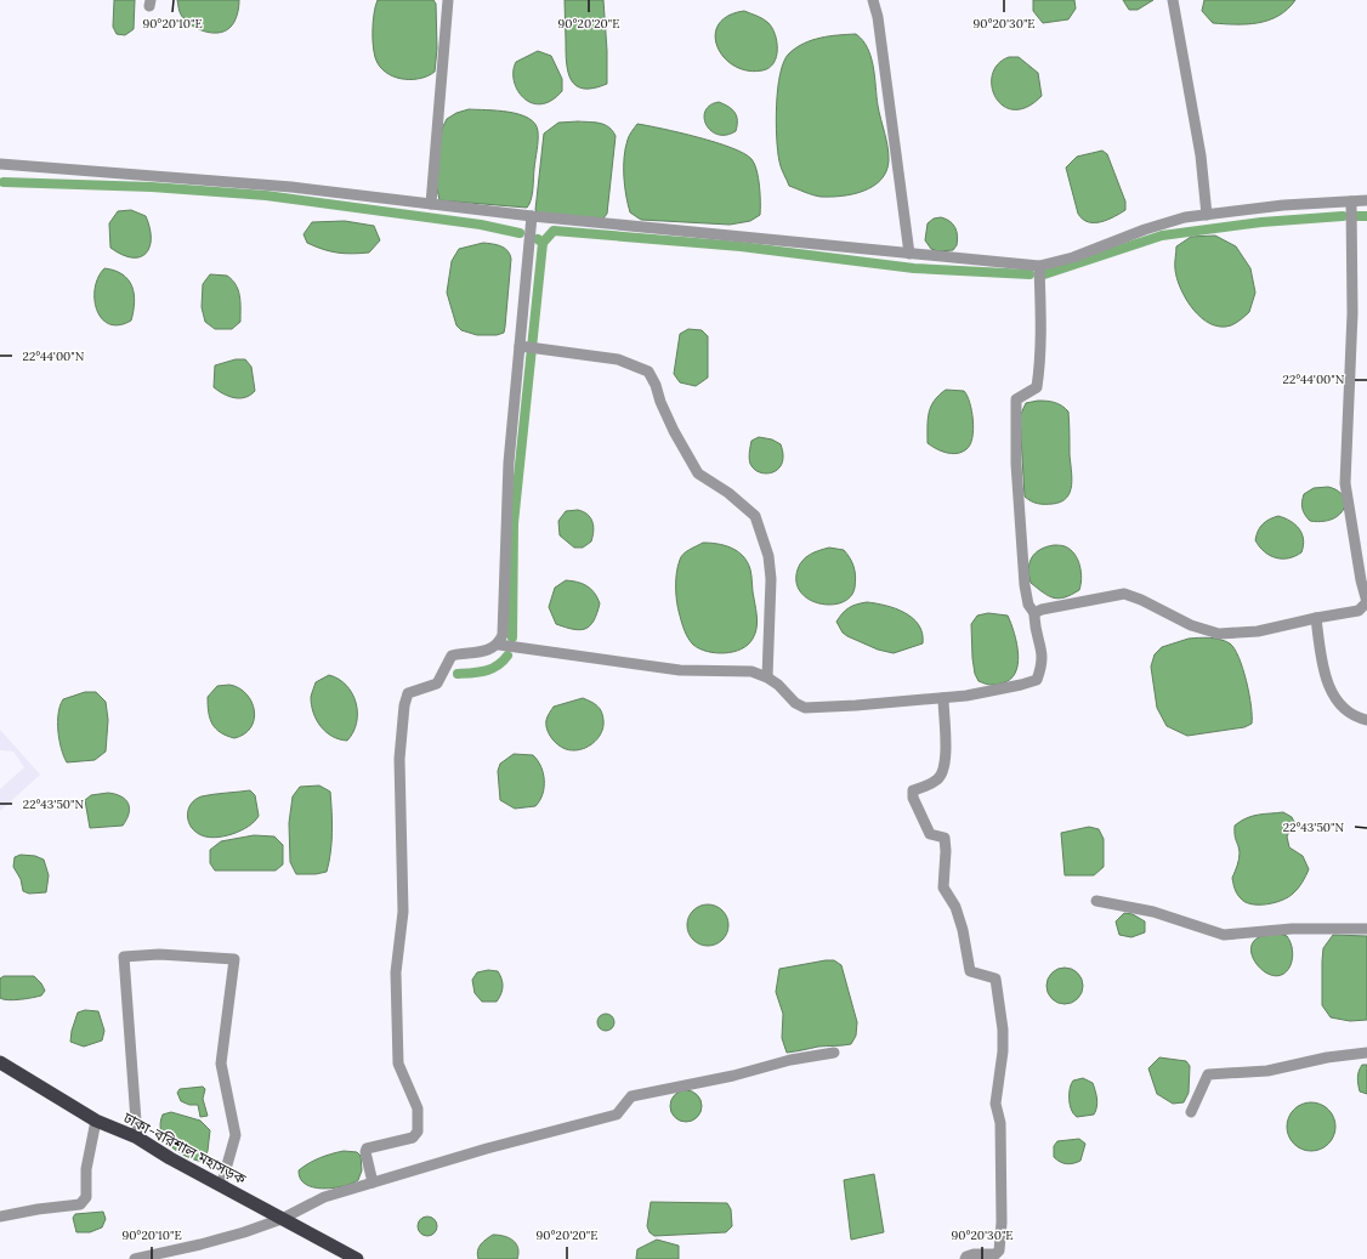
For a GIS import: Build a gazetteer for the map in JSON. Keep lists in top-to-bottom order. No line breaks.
{"streets":{"highway":["ঢাকা-বরিশাল মহাসড়ক"]},"coordinates":["90°20'10\"E","90°20'20\"E","90°20'30\"E","22°44'00\"N","22°43'50\"N"]}
